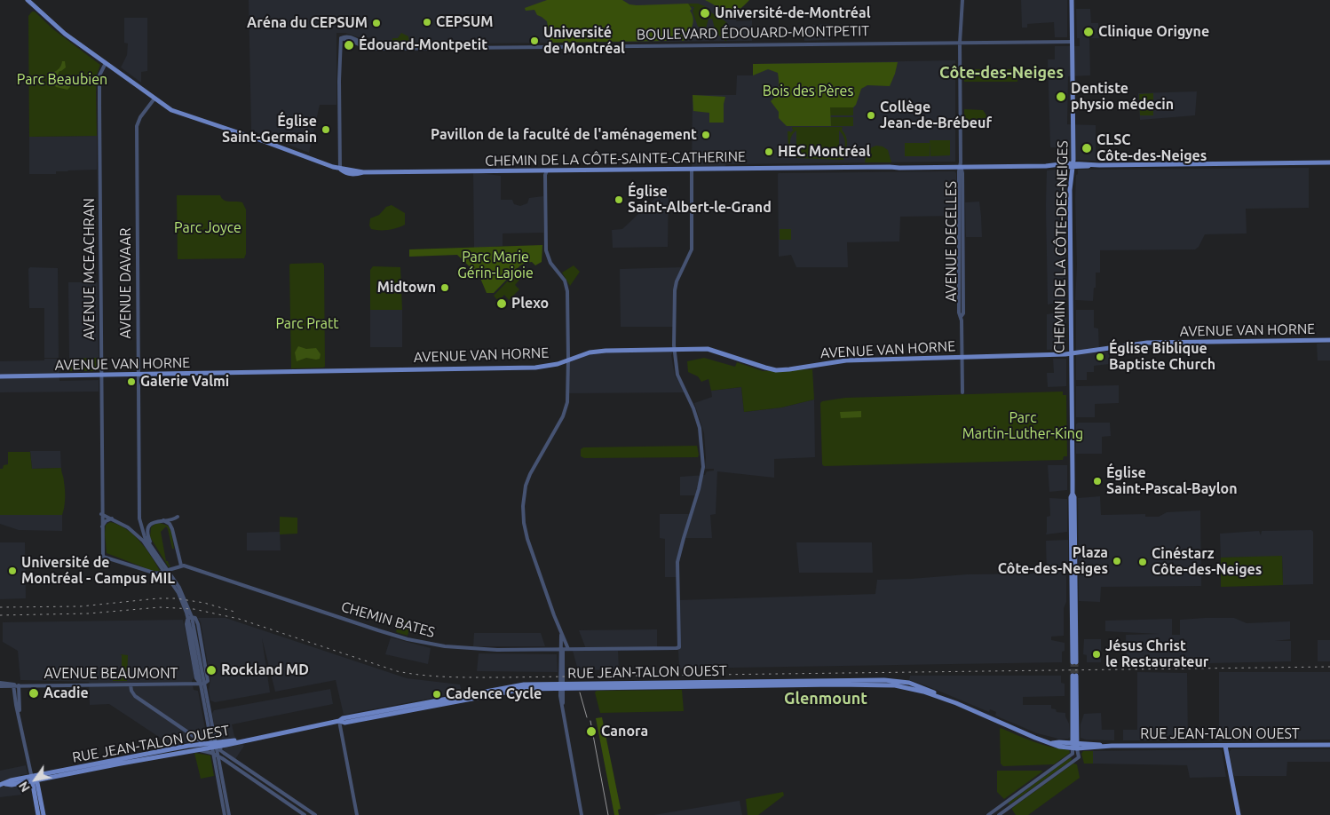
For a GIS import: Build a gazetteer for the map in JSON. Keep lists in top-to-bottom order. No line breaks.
{"streets":{"main road":["CHEMIN DE LA CÔTE-SAINTE-CATHERINE","CHEMIN DE LA CÔTE-DES-NEIGES","AVENUE VAN HORNE","RUE JEAN-TALON OUEST"],"street":["BOULEVARD ÉDOUARD-MONTPETIT","AVENUE DECELLES","AVENUE MCEACHRAN","AVENUE DAVAAR","CHEMIN BATES","AVENUE BEAUMONT"]},"crossings":[["BOULEVARD ÉDOUARD-MONTPETIT","CHEMIN DE LA CÔTE-SAINTE-CATHERINE"],["BOULEVARD ÉDOUARD-MONTPETIT","AVENUE DECELLES"],["BOULEVARD ÉDOUARD-MONTPETIT","CHEMIN DE LA CÔTE-DES-NEIGES"],["CHEMIN DE LA CÔTE-SAINTE-CATHERINE","AVENUE DECELLES"],["CHEMIN DE LA CÔTE-SAINTE-CATHERINE","CHEMIN DE LA CÔTE-DES-NEIGES"],["CHEMIN DE LA CÔTE-SAINTE-CATHERINE","AVENUE MCEACHRAN"],["CHEMIN DE LA CÔTE-SAINTE-CATHERINE","AVENUE DAVAAR"],["AVENUE DECELLES","AVENUE VAN HORNE"],["CHEMIN DE LA CÔTE-DES-NEIGES","AVENUE VAN HORNE"],["AVENUE MCEACHRAN","AVENUE VAN HORNE"],["AVENUE MCEACHRAN","CHEMIN BATES"],["AVENUE DAVAAR","AVENUE VAN HORNE"],["AVENUE VAN HORNE","CHEMIN BATES"]],"districts":["Côte-des-Neiges","Glenmount"],"parks":["Parc Beaubien","Bois des Pères","Parc Joyce","Parc Marie Gérin-Lajoie","Parc Pratt","Parc Martin-Luther-King"],"places":["Université-de-Montréal","CEPSUM","Aréna du CEPSUM","Clinique Origyne","Université de Montréal","Édouard-Montpetit","Dentiste physio médecin","Collège Jean-de-Brébeuf","Église Saint-Germain","Pavillon de la faculté de l'aménagement","CLSC Côte-des-Neiges","HEC Montréal","Église Saint-Albert-le-Grand","Midtown","Plexo","Église Biblique Baptiste Church","Galerie Valmi","Église Saint-Pascal-Baylon","Plaza Côte-des-Neiges","Cinéstarz Côte-des-Neiges","Université de Montréal - Campus MIL","Jésus Christ le Restaurateur","Rockland MD","Acadie","Cadence Cycle","Canora"],"north":"bottom left"}
